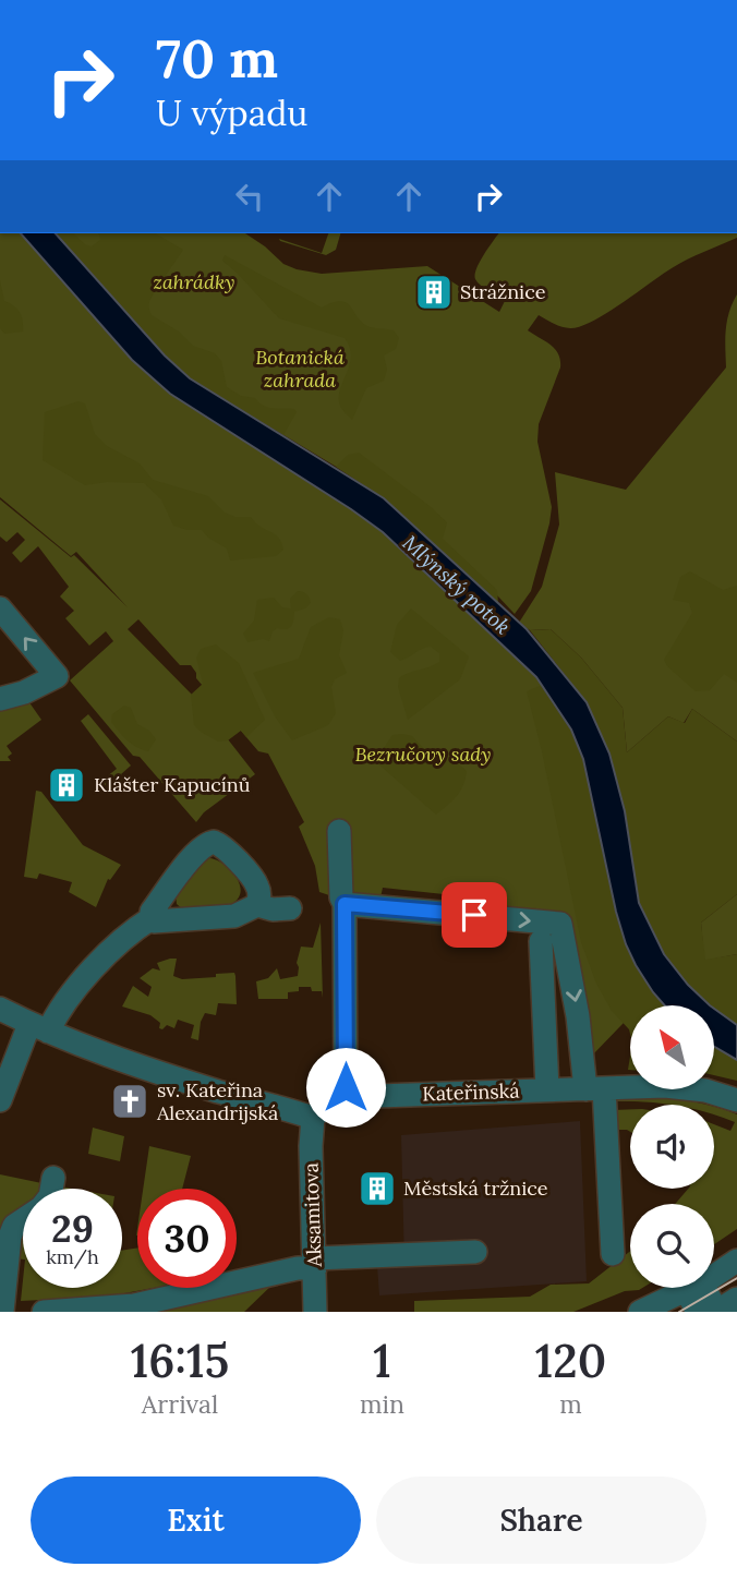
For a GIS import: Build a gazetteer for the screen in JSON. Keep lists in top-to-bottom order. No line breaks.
{"streets":{"street":["Kateřinská","Aksamitova"]},"crossings":[["Kateřinská","Aksamitova"]],"water":["Mlýnský potok"],"parks":["zahrádky","Botanická zahrada","Bezručovy sady"],"places":{"building":["Strážnice","Klášter Kapucínů","Městská tržnice"],"church":["sv. Kateřina Alexandrijská"]},"north":"top left","page":{"turn":["70 m","U výpadu"],"speed":"29 km/h","limit":"30","eta":["16:15","Arrival","1","min","120","m"],"buttons":["Exit","Share"]}}
